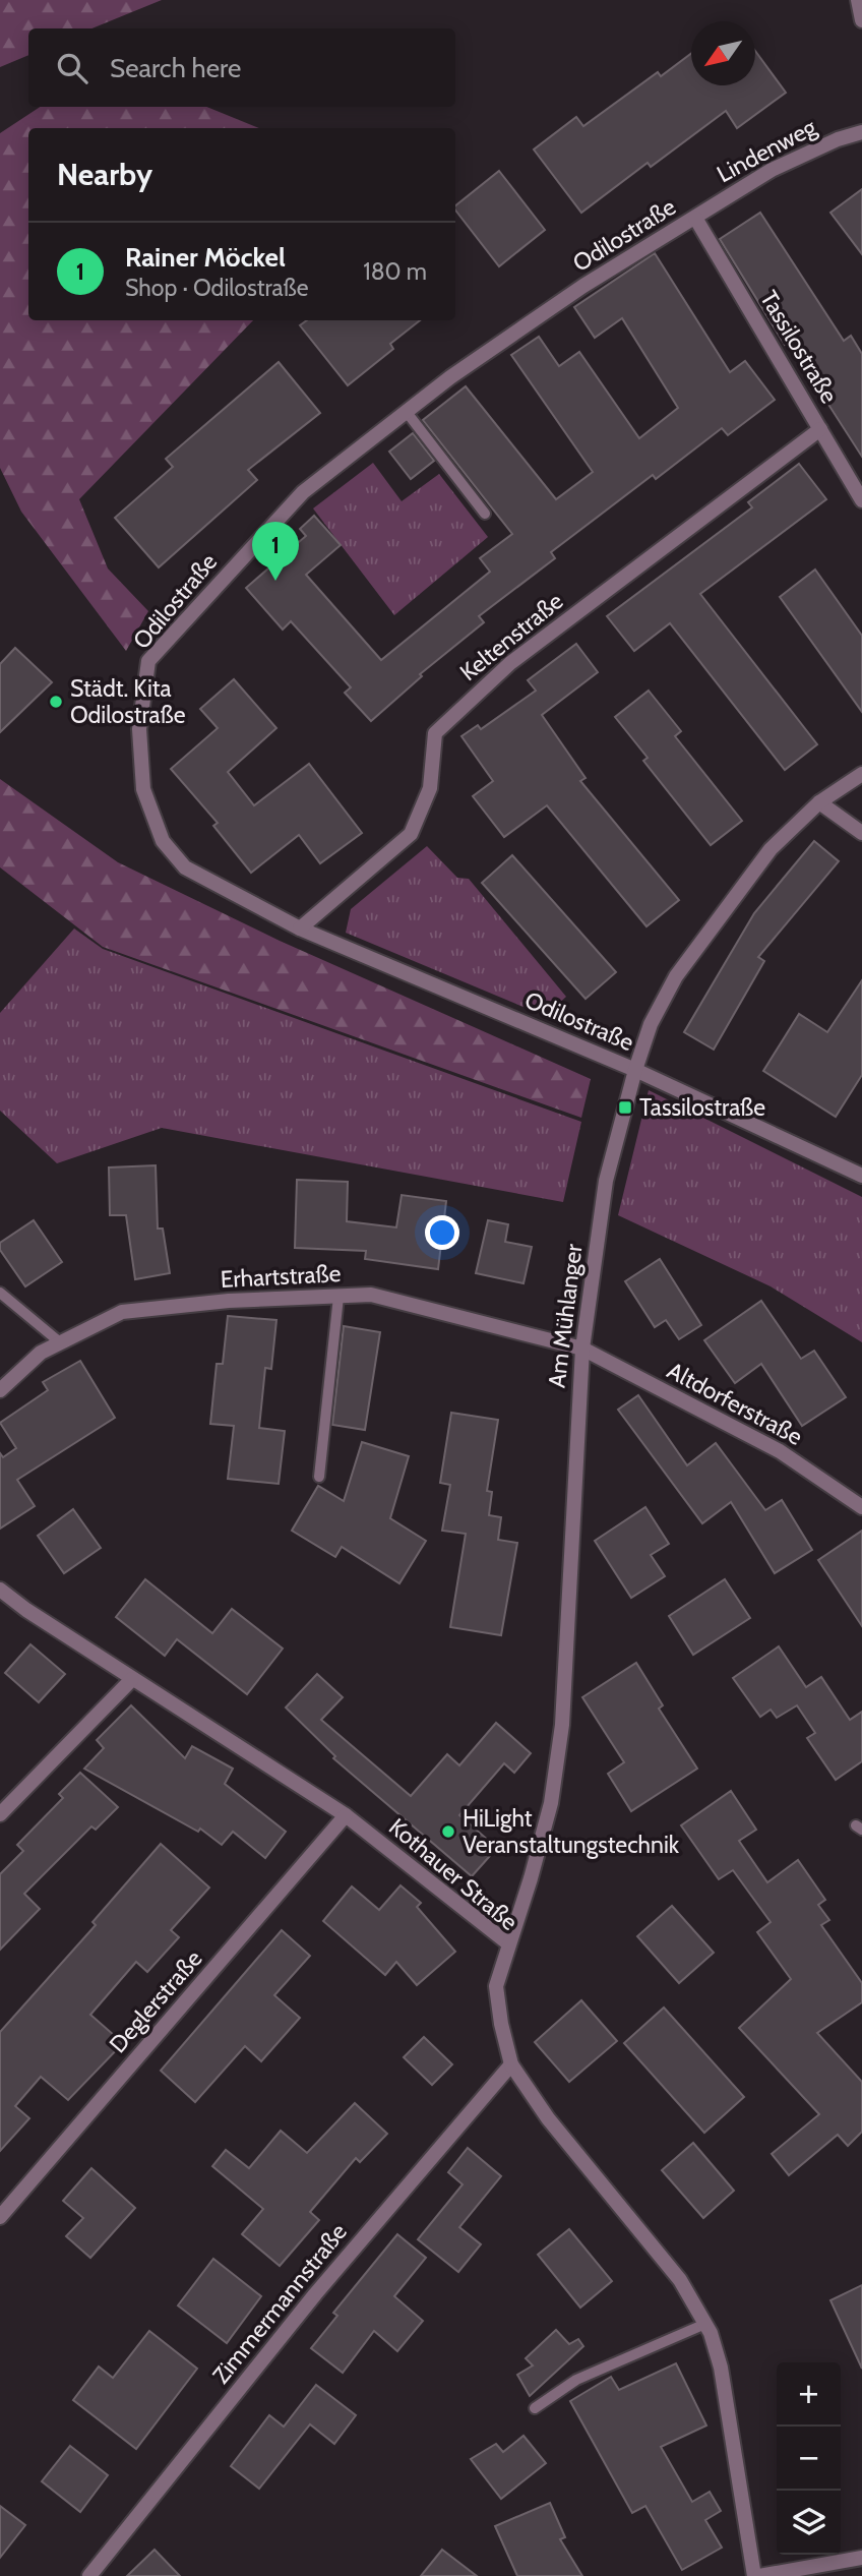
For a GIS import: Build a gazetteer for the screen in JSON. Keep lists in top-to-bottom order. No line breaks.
{"streets":{"street":["Lindenweg","Odilostraße","Tassilostraße","Keltenstraße","Erhartstraße","Am Mühlanger","Altdorferstraße","Kothauer Straße","Deglerstraße","Zimmermannstraße"]},"crossings":[["Lindenweg","Odilostraße"],["Lindenweg","Tassilostraße"],["Odilostraße","Tassilostraße"],["Odilostraße","Keltenstraße"],["Odilostraße","Am Mühlanger"],["Tassilostraße","Keltenstraße"],["Erhartstraße","Am Mühlanger"],["Erhartstraße","Altdorferstraße"],["Am Mühlanger","Altdorferstraße"],["Am Mühlanger","Kothauer Straße"],["Kothauer Straße","Deglerstraße"],["Kothauer Straße","Zimmermannstraße"]],"places":{"other":["Städt. Kita Odilostraße","HiLight Veranstaltungstechnik"],"transit":["Tassilostraße"]},"north":"bottom left","page":{"search":"Search here","heading":"Nearby","list":[{"mark":"1","name":"Rainer Möckel","note":"Shop · Odilostraße","value":"180 m"}],"pins":"1","map_buttons":["+","−"]}}
